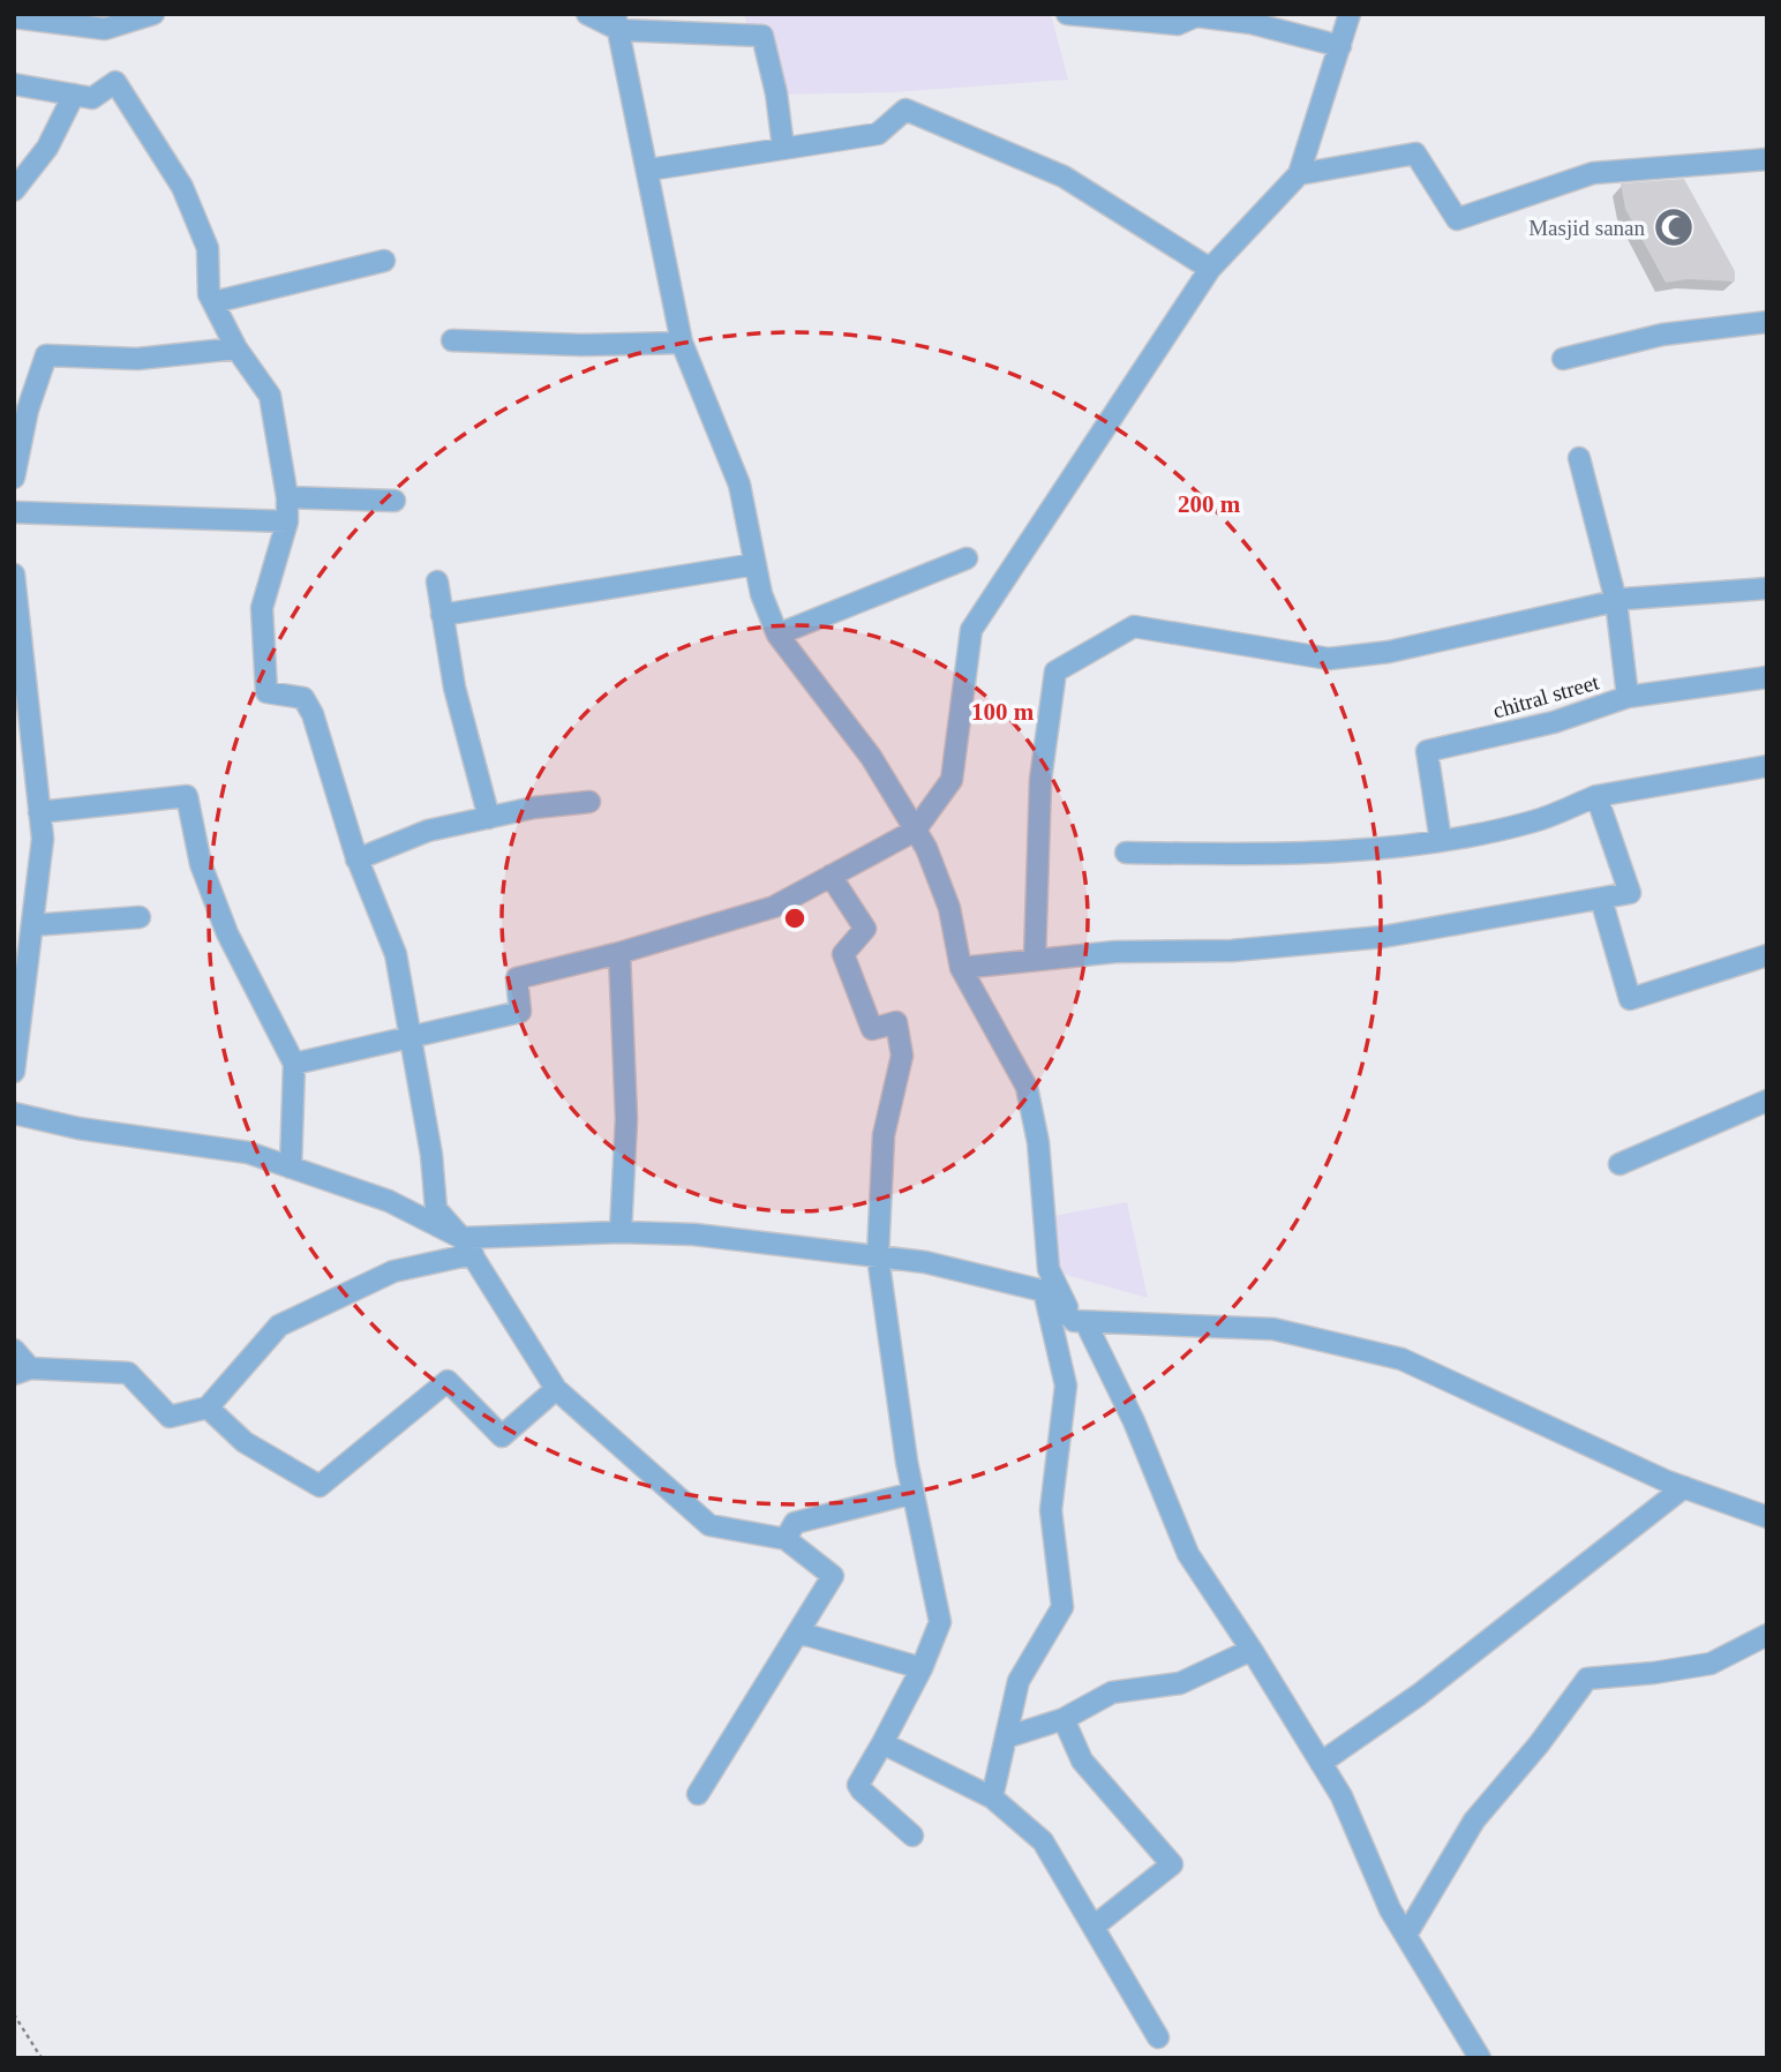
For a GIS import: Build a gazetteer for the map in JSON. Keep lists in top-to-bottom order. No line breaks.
{"streets":{"street":["chitral street"]},"places":{"mosque":["Masjid sanan"]},"rings":["200 m","100 m"]}
